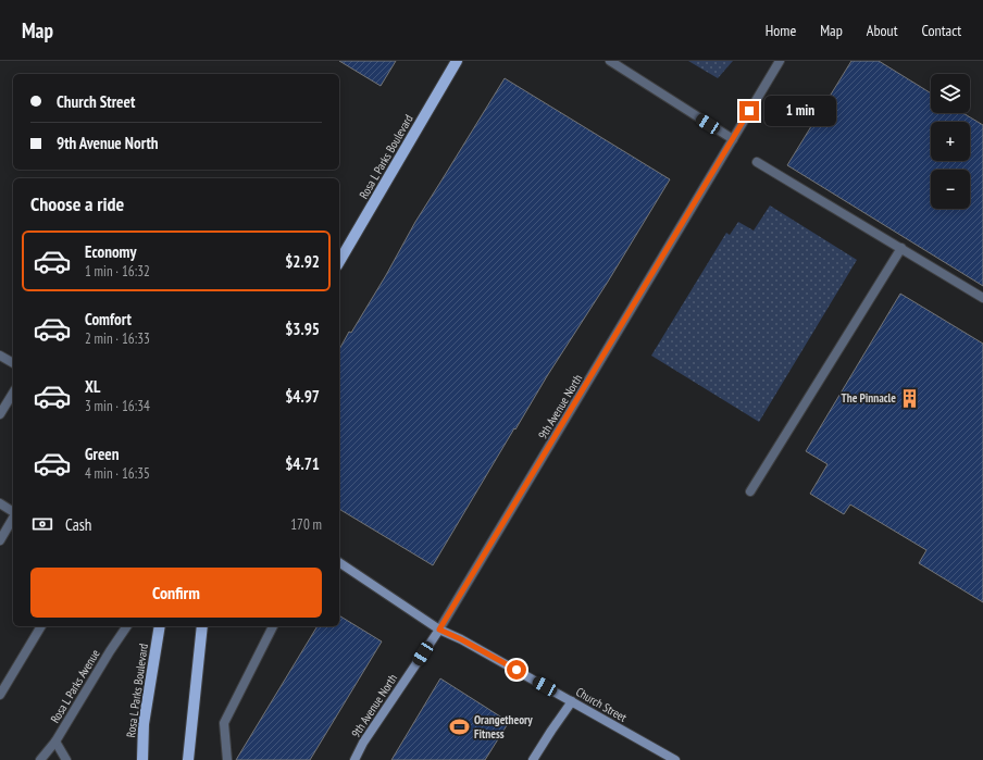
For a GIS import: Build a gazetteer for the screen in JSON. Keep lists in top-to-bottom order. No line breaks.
{"streets":{"main road":["Rosa L Parks Boulevard","9th Avenue North","Church Street"],"street":["Rosa L Parks Avenue"]},"crossings":[["9th Avenue North","Church Street"]],"places":{"building":["The Pinnacle"],"sports":["Orangetheory Fitness"]},"page":{"header":"Map","nav":["Home","Map","About","Contact"],"map_buttons":["+","−"],"banner":["Church Street","9th Avenue North"],"bubble":"1 min","heading":"Choose a ride","list":[{"name":"Economy","note":"1 min · 16:32","value":"$2.92"},{"name":"Comfort","note":"2 min · 16:33","value":"$3.95"},{"name":"XL","note":"3 min · 16:34","value":"$4.97"},{"name":"Green","note":"4 min · 16:35","value":"$4.71"}],"pay":["Cash","170 m"],"buttons":"Confirm"}}
